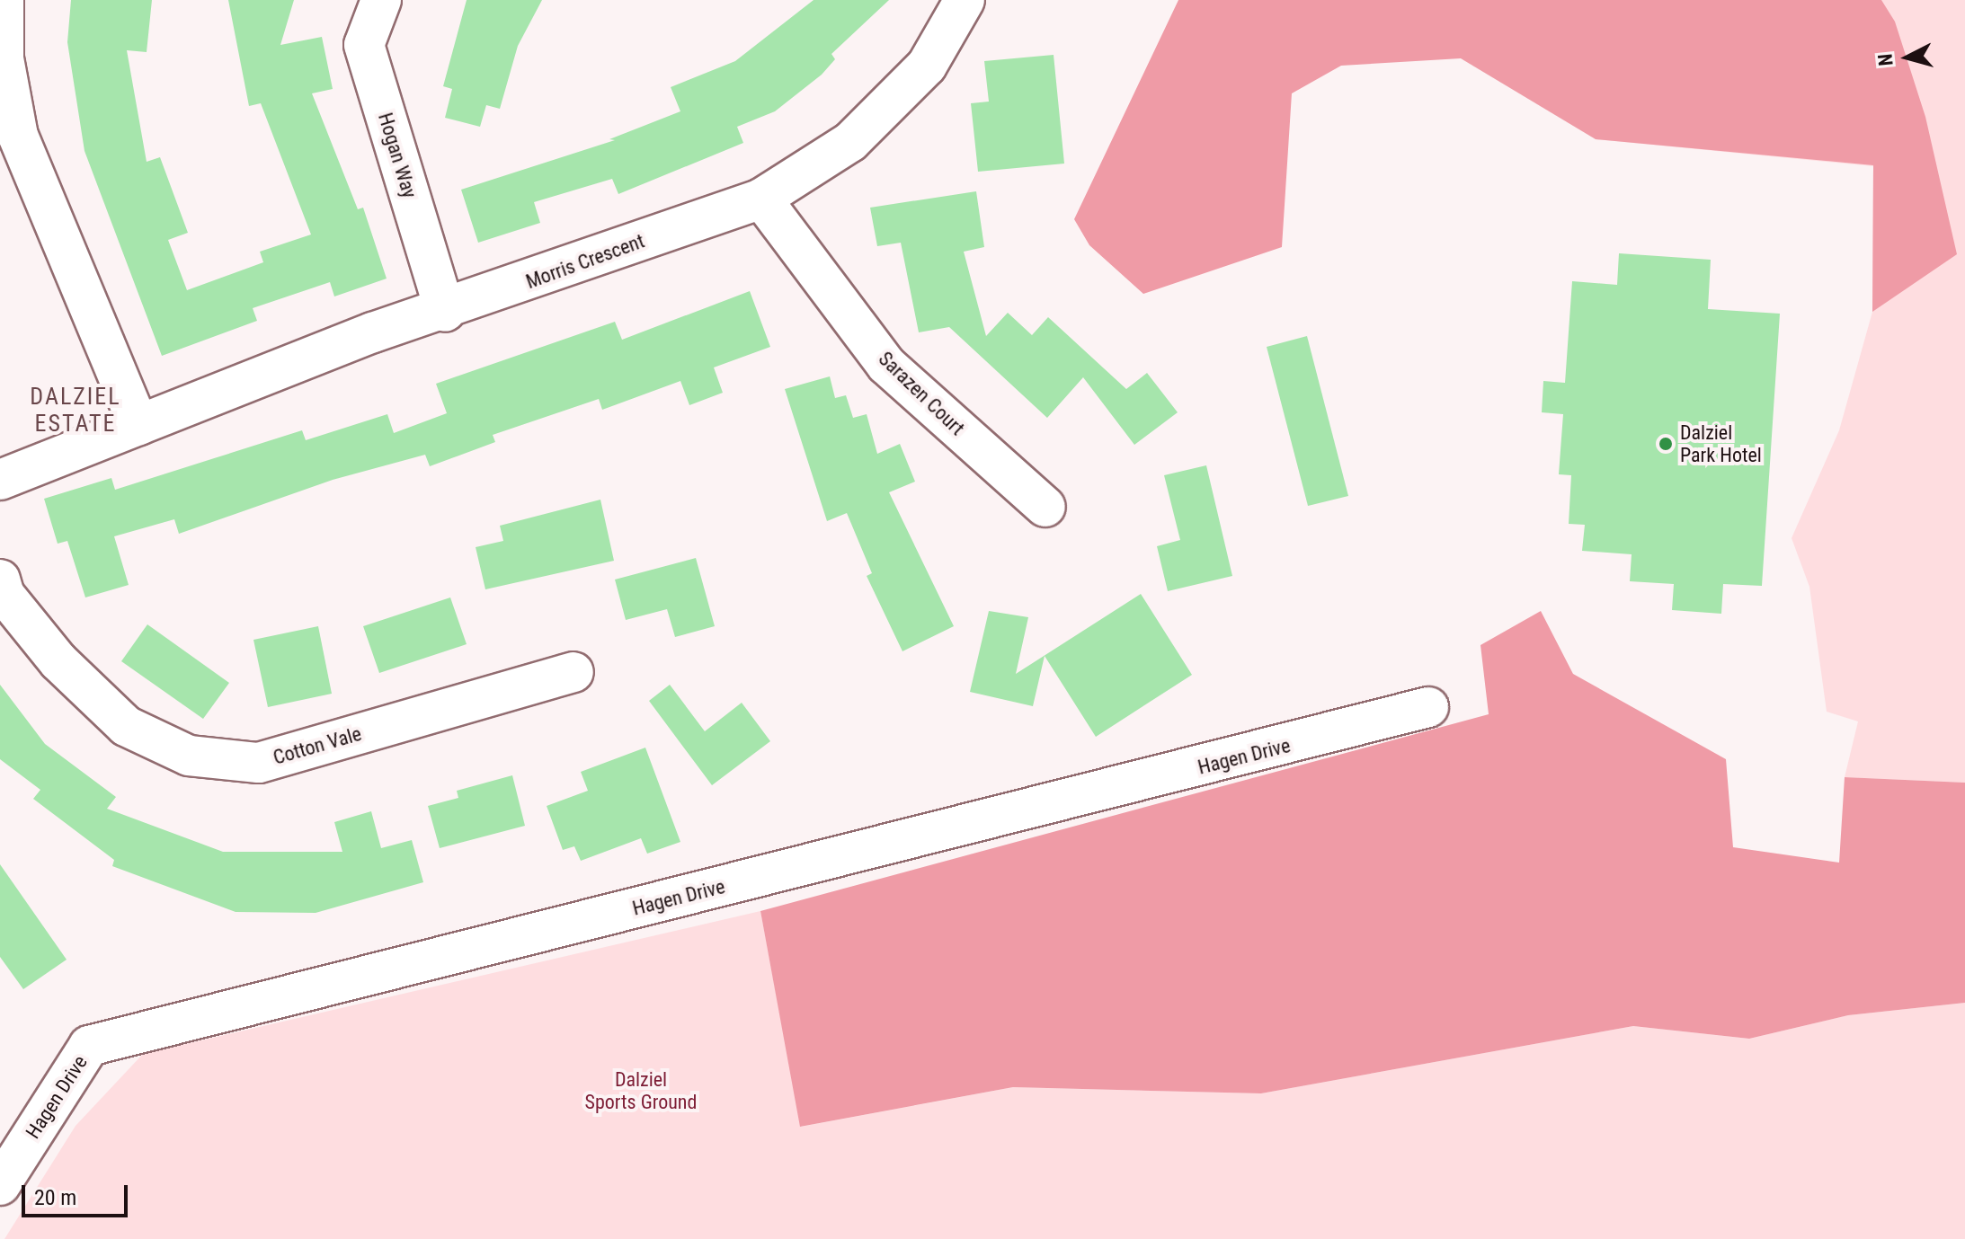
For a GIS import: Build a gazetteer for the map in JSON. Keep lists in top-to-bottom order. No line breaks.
{"streets":{"street":["Hogan Way","Morris Crescent","Sarazen Court","Cotton Vale","Hagen Drive"]},"crossings":[["Hogan Way","Morris Crescent"],["Morris Crescent","Sarazen Court"]],"districts":["DALZIEL ESTATE"],"parks":["Dalziel Sports Ground"],"places":["Dalziel Park Hotel"],"scale_bar":"20 m","north":"left"}
